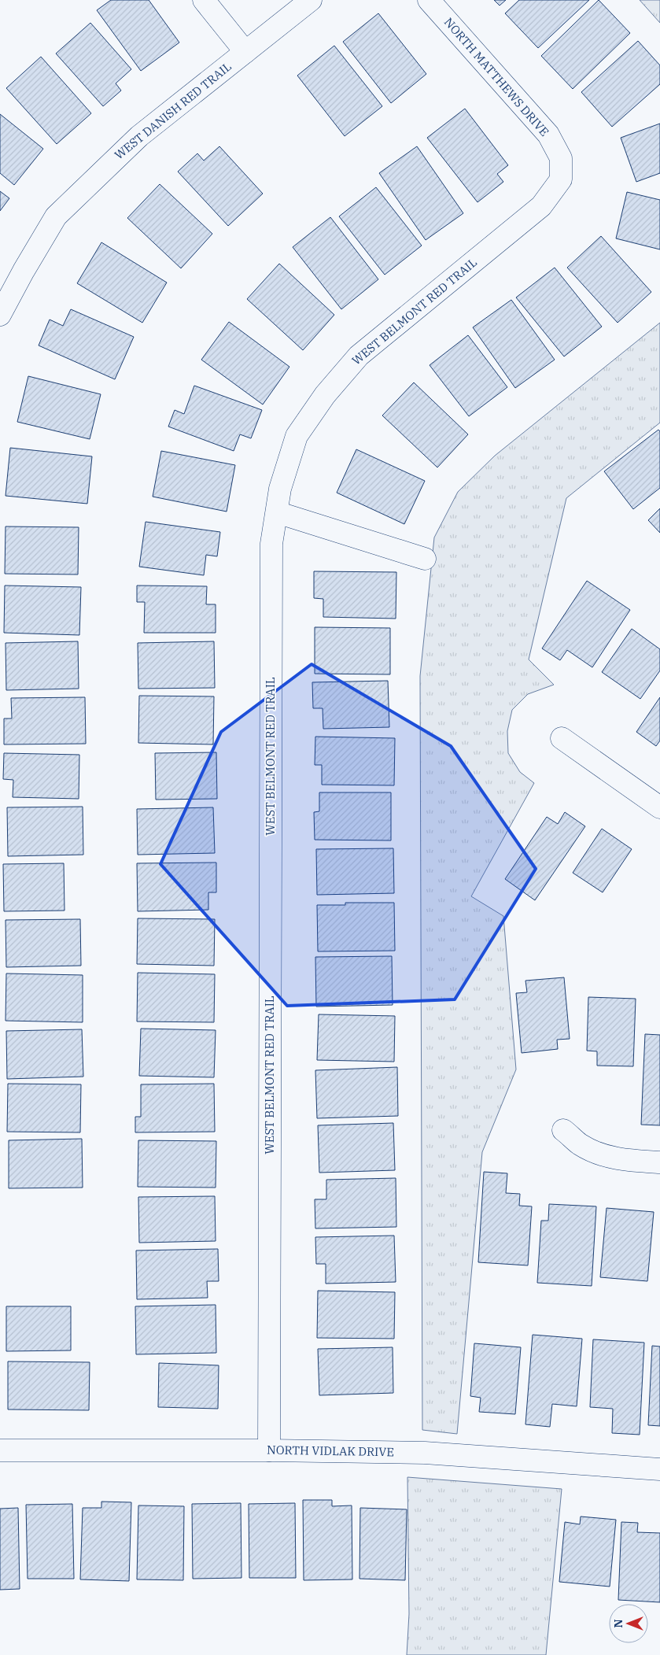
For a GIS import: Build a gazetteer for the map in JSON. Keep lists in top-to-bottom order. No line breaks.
{"streets":{"street":["NORTH MATTHEWS DRIVE","WEST DANISH RED TRAIL","WEST BELMONT RED TRAIL","NORTH VIDLAK DRIVE"]},"crossings":[["NORTH MATTHEWS DRIVE","WEST BELMONT RED TRAIL"],["WEST BELMONT RED TRAIL","NORTH VIDLAK DRIVE"]],"north":"left"}
